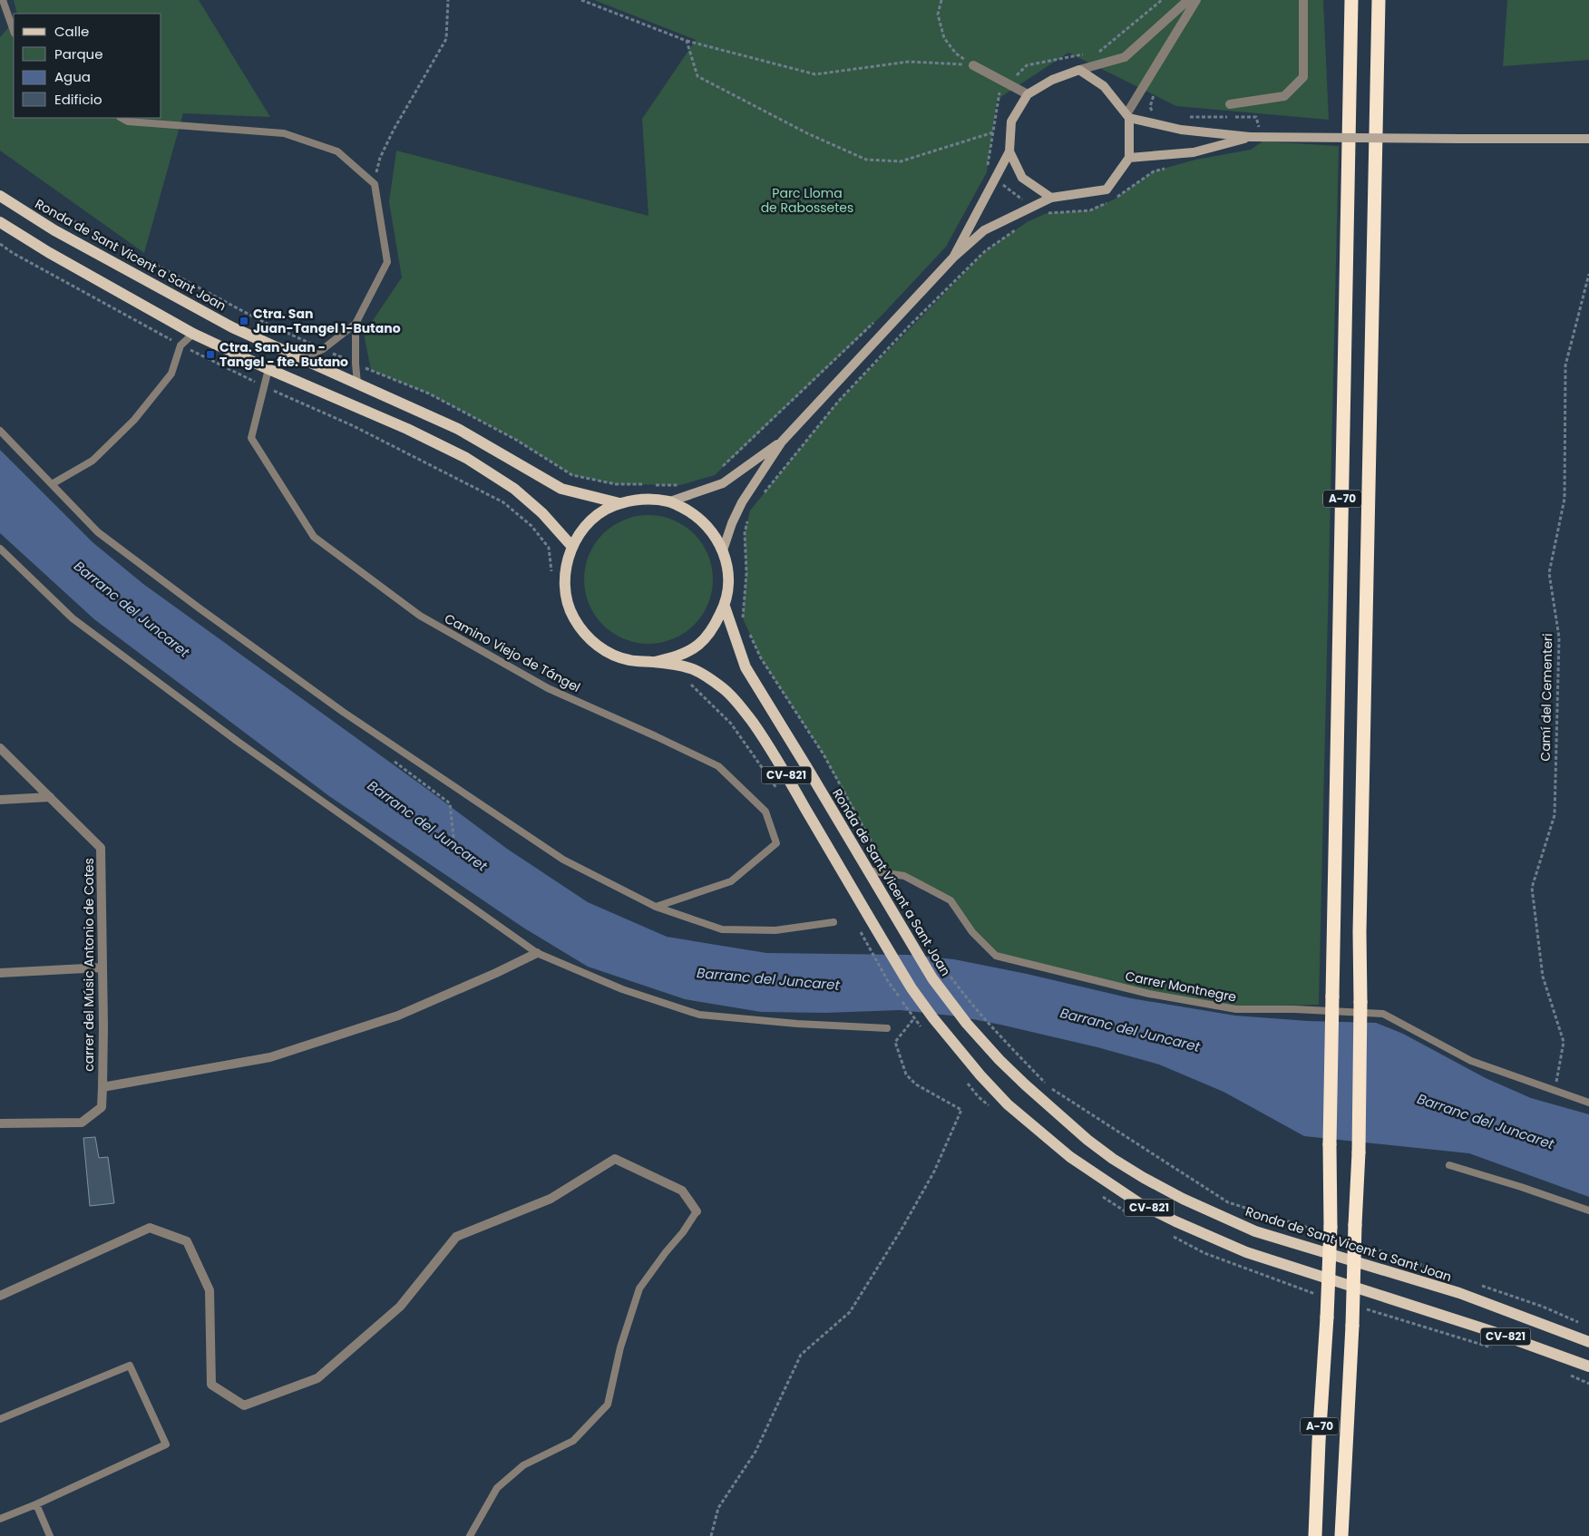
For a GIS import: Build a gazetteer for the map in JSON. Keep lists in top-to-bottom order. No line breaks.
{"streets":{"highway":["A-70"],"main road":["Ronda de Sant Vicent a Sant Joan","CV-821"],"street":["carrer del Músic Antonio de Cotes"],"lane":["Camino Viejo de Tángel","Carrer Montnegre"],"path":["Camí del Cementeri"]},"crossings":[["Ronda de Sant Vicent a Sant Joan","CV-821"],["Ronda de Sant Vicent a Sant Joan","Carrer Montnegre"],["Camí del Cementeri","Carrer Montnegre"]],"water":["Barranc del Juncaret"],"parks":["Parc Lloma de Rabossetes"],"places":{"transit":["Ctra. San Juan-Tangel 1-Butano","Ctra. San Juan - Tangel - fte. Butano"]},"legend":["Calle","Parque","Agua","Edificio"]}
